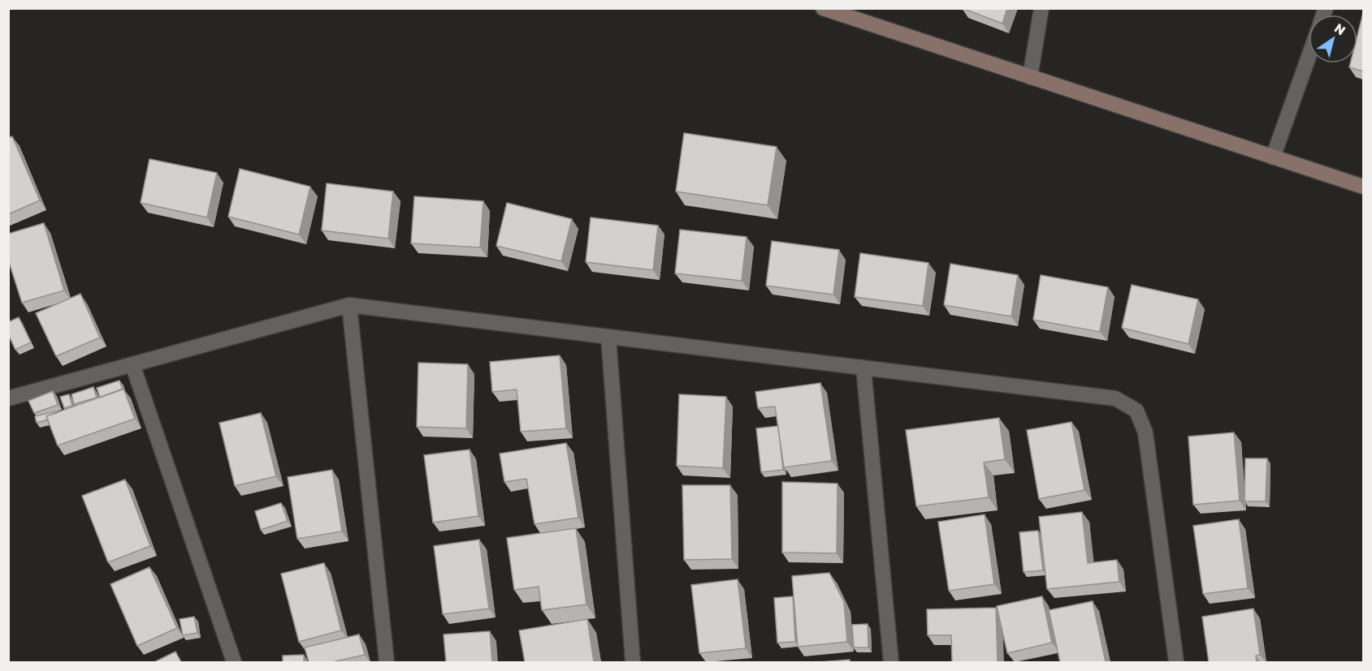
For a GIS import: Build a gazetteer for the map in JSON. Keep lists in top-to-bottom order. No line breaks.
{"north":"top right"}
